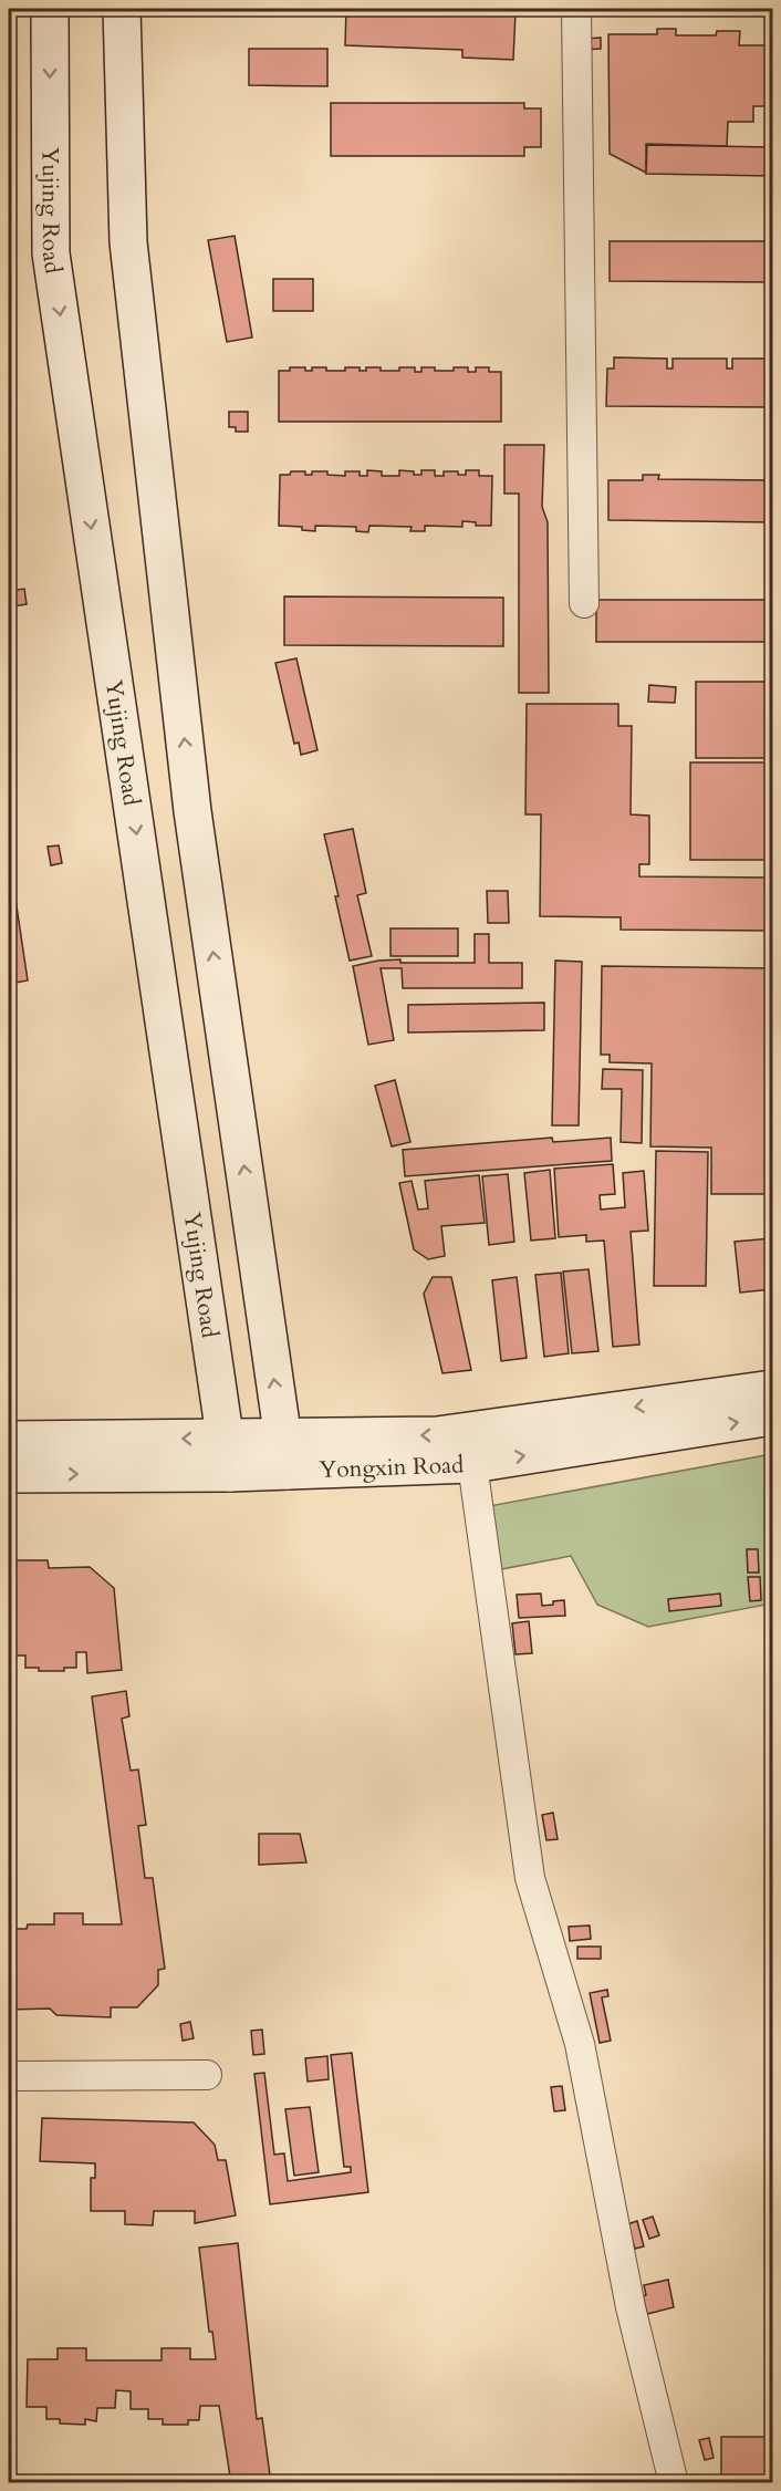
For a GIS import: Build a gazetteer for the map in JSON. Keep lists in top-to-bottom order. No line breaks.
{"streets":{"street":["Yujing Road","Yongxin Road"]},"crossings":[["Yujing Road","Yongxin Road"]]}
